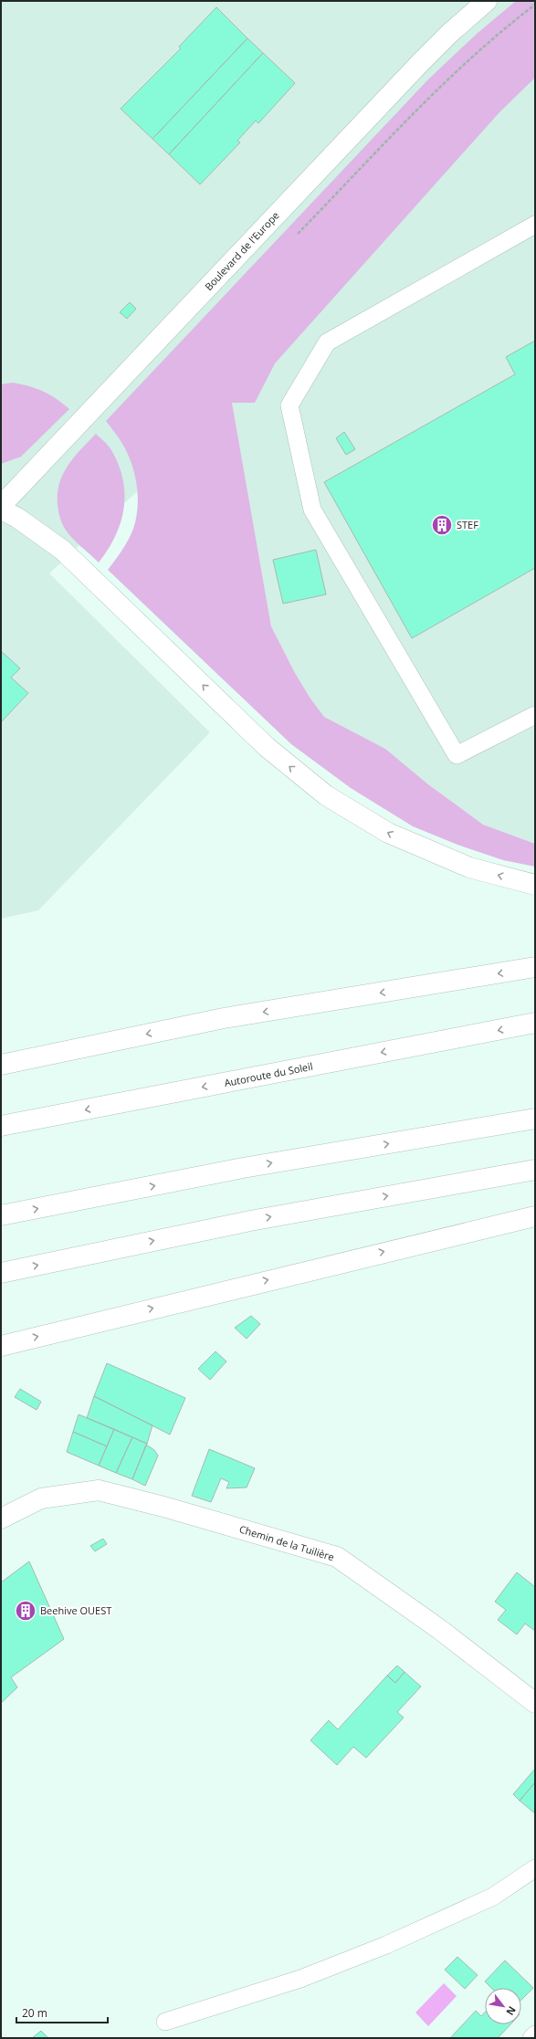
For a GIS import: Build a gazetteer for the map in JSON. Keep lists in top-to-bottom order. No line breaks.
{"streets":{"main road":["Boulevard de l'Europe","Autoroute du Soleil","Chemin de la Tuilière"]},"places":{"building":["STEF","Beehive OUEST"]},"scale_bar":"20 m","north":"bottom right"}
